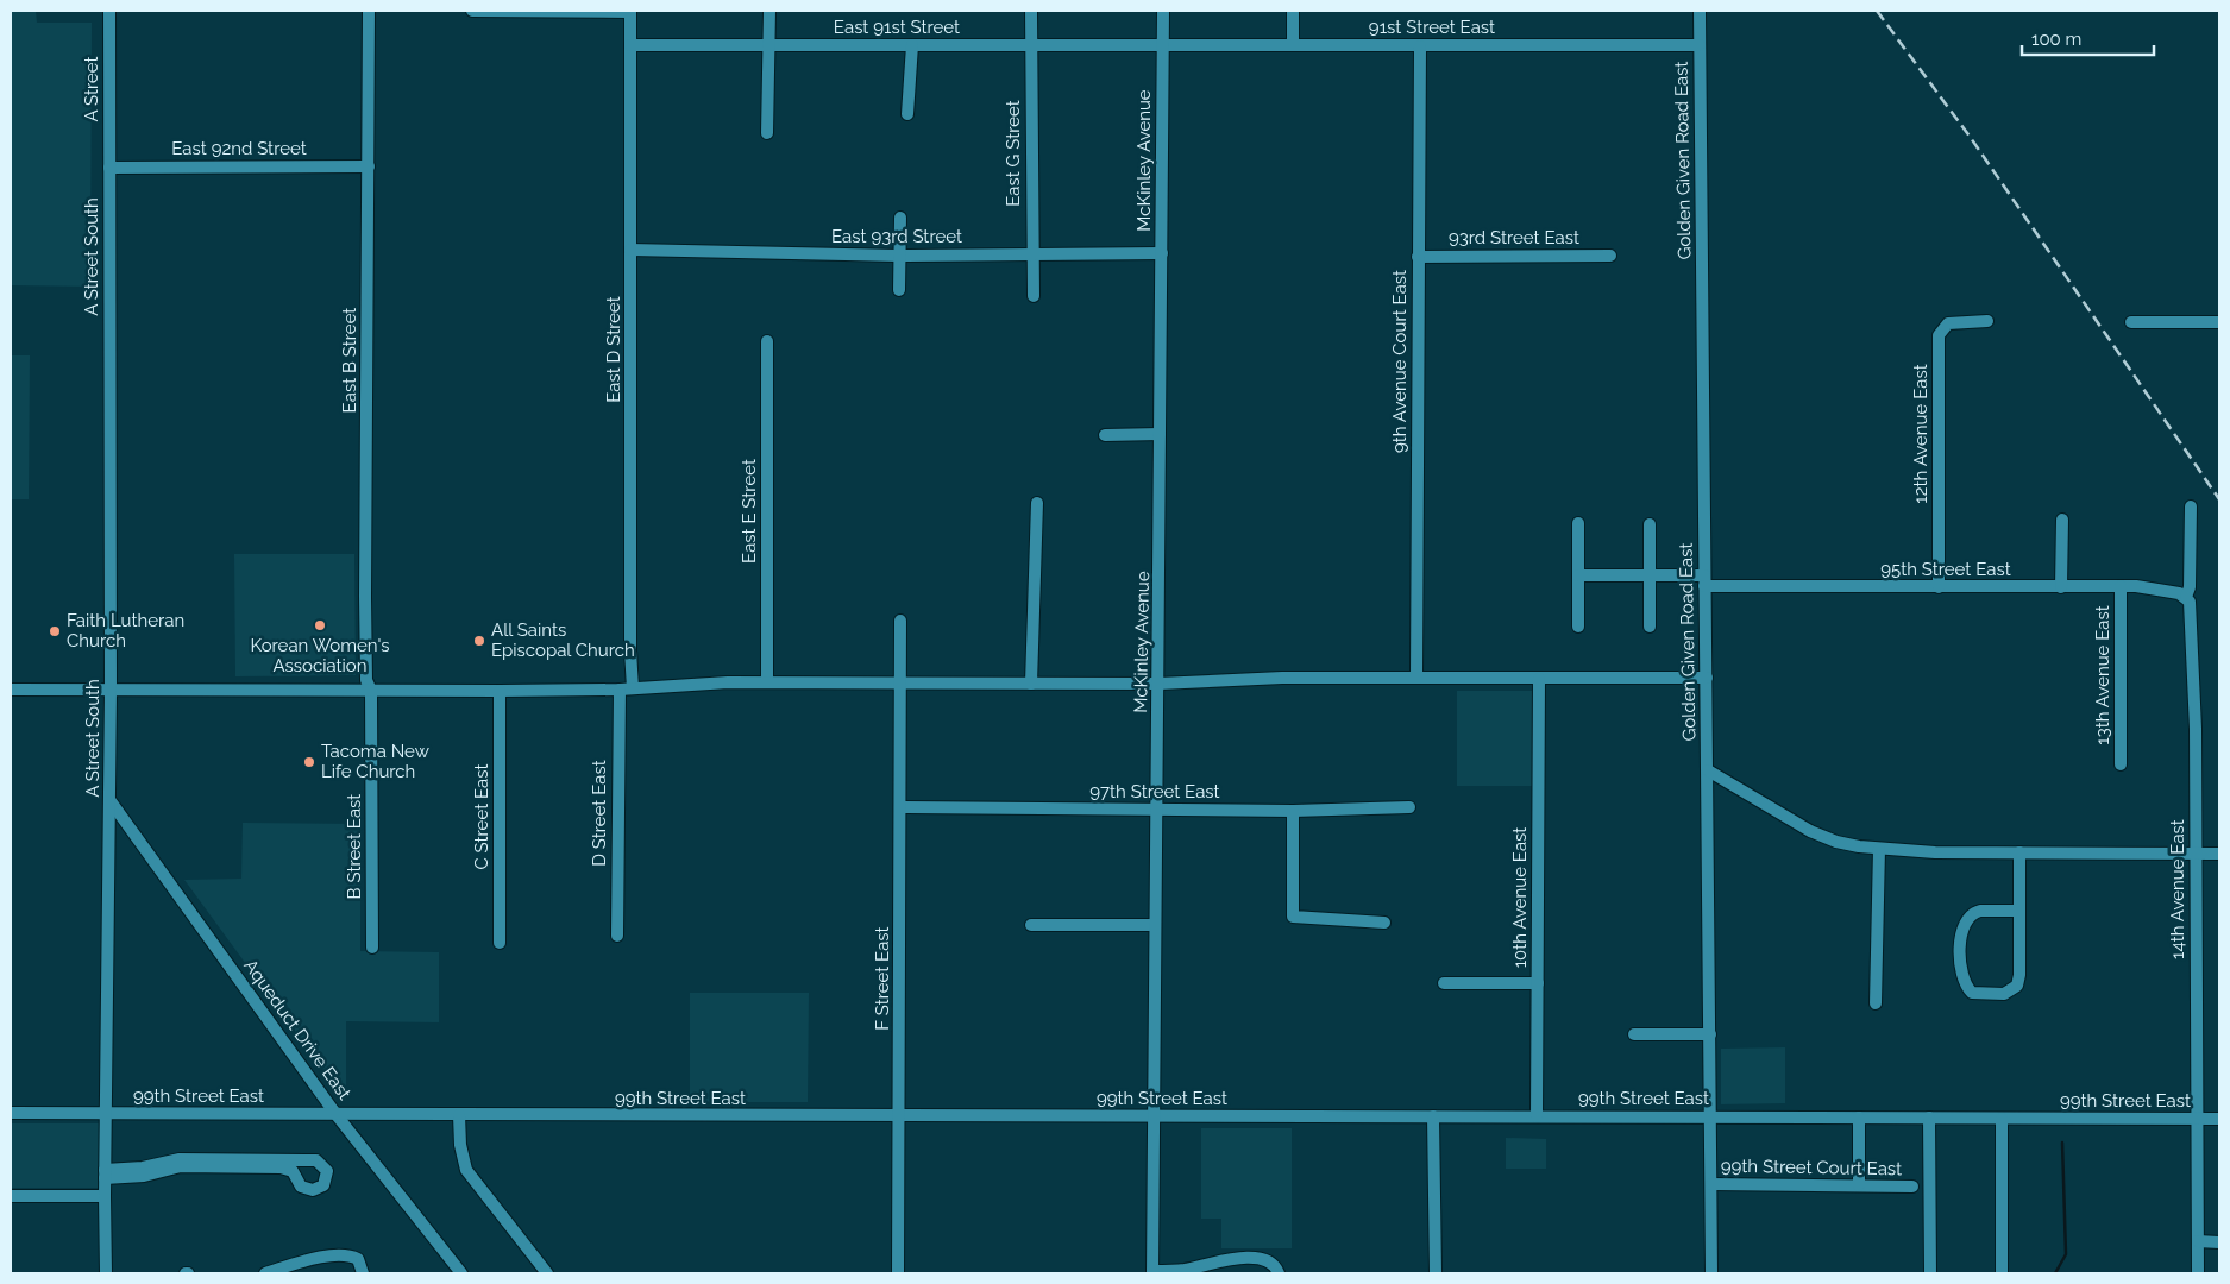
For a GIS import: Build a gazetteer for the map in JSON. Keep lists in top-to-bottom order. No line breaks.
{"streets":{"street":["East 91st Street","91st Street East","A Street","East 92nd Street","East G Street","McKinley Avenue","Golden Given Road East","East 93rd Street","93rd Street East","A Street South","East D Street","East B Street","9th Avenue Court East","12th Avenue East","East E Street","95th Street East","13th Avenue East","97th Street East","D Street East","C Street East","B Street East","14th Avenue East","10th Avenue East","F Street East","Aqueduct Drive East","99th Street East","99th Street Court East"]},"crossings":[["East 91st Street","91st Street East"],["East 91st Street","East G Street"],["East 91st Street","McKinley Avenue"],["East 91st Street","East D Street"],["91st Street East","McKinley Avenue"],["91st Street East","Golden Given Road East"],["91st Street East","9th Avenue Court East"],["A Street","East 92nd Street"],["A Street","A Street South"],["East 92nd Street","A Street South"],["East 92nd Street","East B Street"],["East G Street","East 93rd Street"],["McKinley Avenue","East 93rd Street"],["McKinley Avenue","97th Street East"],["McKinley Avenue","99th Street East"],["Golden Given Road East","95th Street East"],["Golden Given Road East","99th Street East"],["Golden Given Road East","99th Street Court East"],["East 93rd Street","East D Street"],["93rd Street East","9th Avenue Court East"],["A Street South","Aqueduct Drive East"],["A Street South","99th Street East"],["East B Street","B Street East"],["12th Avenue East","95th Street East"],["95th Street East","13th Avenue East"],["95th Street East","14th Avenue East"],["97th Street East","F Street East"],["14th Avenue East","99th Street East"],["10th Avenue East","99th Street East"],["F Street East","99th Street East"],["Aqueduct Drive East","99th Street East"]],"places":["Korean Women's Association","Faith Lutheran Church","All Saints Episcopal Church","Tacoma New Life Church"],"scale_bar":"100 m"}
